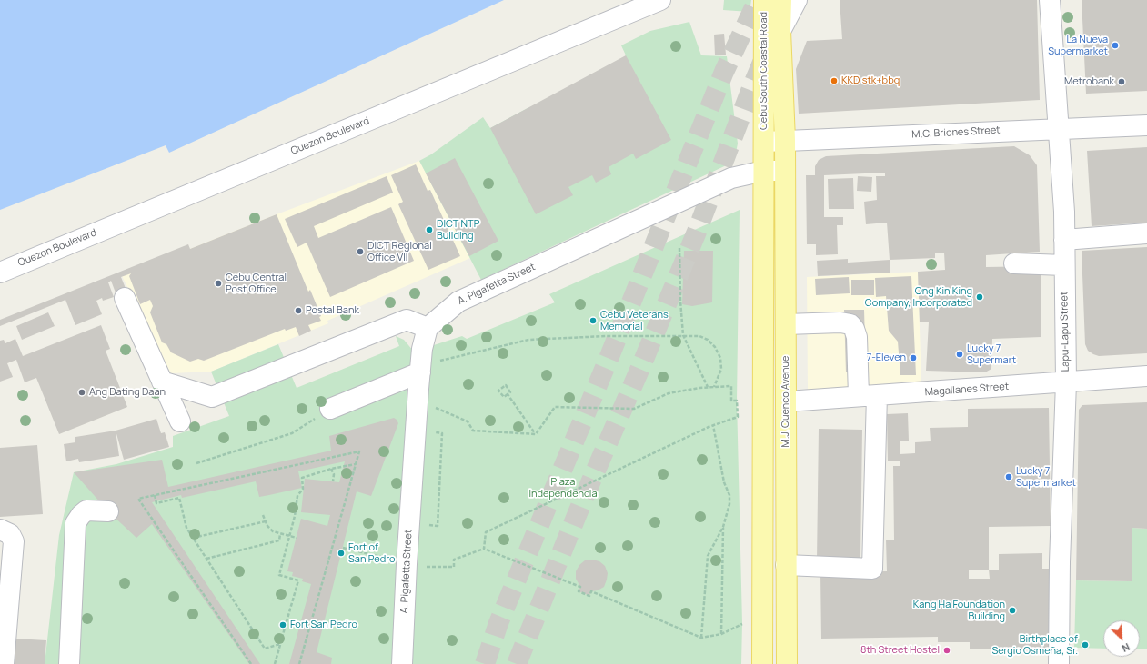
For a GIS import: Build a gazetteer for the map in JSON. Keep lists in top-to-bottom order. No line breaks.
{"streets":{"main road":["Cebu South Coastal Road","M.J. Cuenco Avenue"],"street":["M.C. Briones Street","Quezon Boulevard","A. Pigafetta Street","Lapu-Lapu Street","Magallanes Street"]},"crossings":[["Cebu South Coastal Road","M.C. Briones Street"],["Cebu South Coastal Road","M.J. Cuenco Avenue"],["M.C. Briones Street","Lapu-Lapu Street"],["M.C. Briones Street","M.J. Cuenco Avenue"],["A. Pigafetta Street","M.J. Cuenco Avenue"],["Lapu-Lapu Street","Magallanes Street"],["Magallanes Street","M.J. Cuenco Avenue"]],"parks":["Plaza Independencia"],"places":["La Nueva Supermarket","KKD stk+bbq","Metrobank","DICT NTP Building","DICT Regional Office VII","Cebu Central Post Office","Ong Kin King Company, Incorporated","Postal Bank","Cebu Veterans Memorial","Lucky 7 Supermart","7-Eleven","Ang Dating Daan","Lucky 7 Supermarket","Fort of San Pedro","Kang Ha Foundation Building","Fort San Pedro","Birthplace of Sergio Osmeña, Sr.","8th Street Hostel"],"north":"bottom right"}
